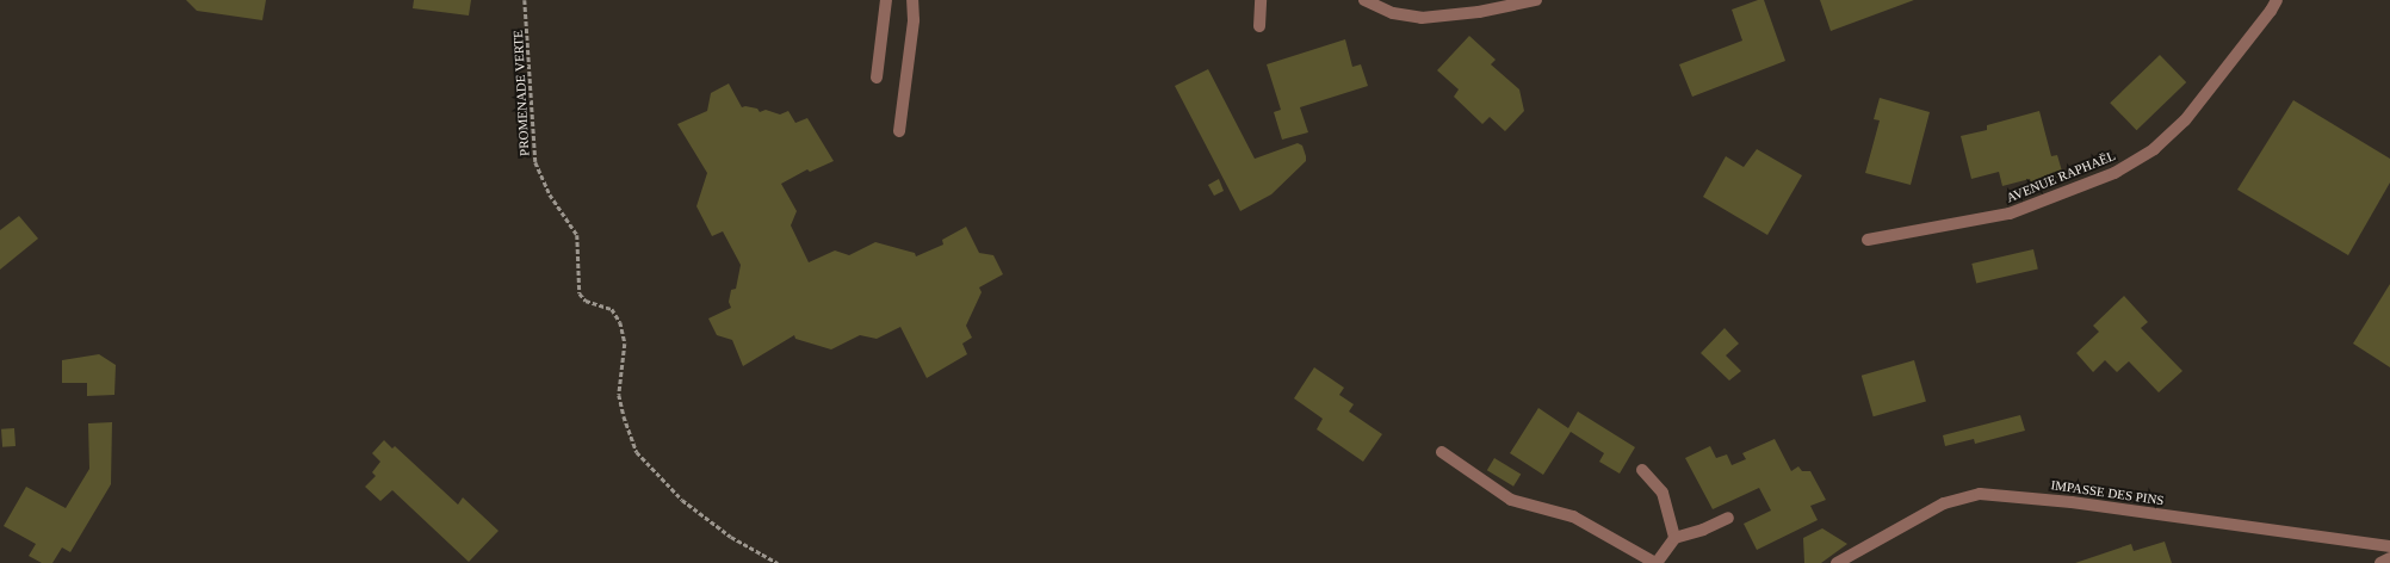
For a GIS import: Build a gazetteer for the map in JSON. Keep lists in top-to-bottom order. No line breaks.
{"streets":{"street":["AVENUE RAPHAËL","IMPASSE DES PINS"],"path":["PROMENADE VERTE"]}}
